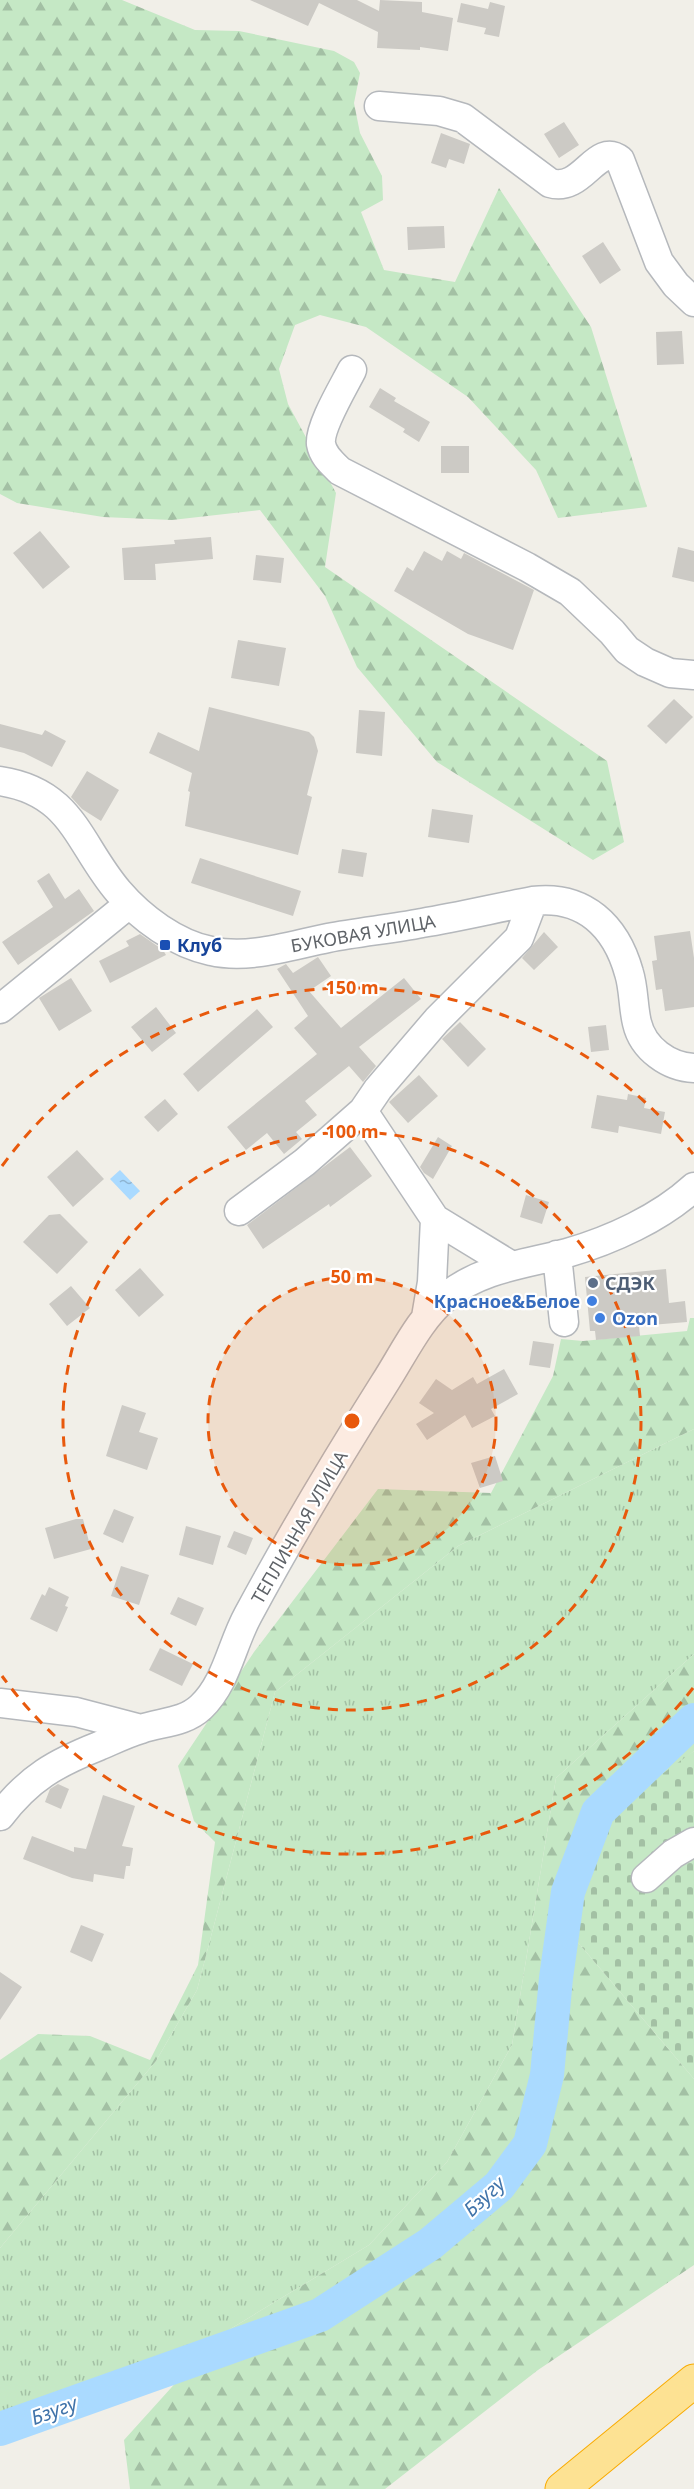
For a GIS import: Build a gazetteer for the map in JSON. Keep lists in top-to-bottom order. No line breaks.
{"streets":{"street":["БУКОВАЯ УЛИЦА","ТЕПЛИЧНАЯ УЛИЦА"]},"water":["Бзугу"],"places":{"transit":["Клуб"],"other":["СДЭК","Красное&Белое","Ozon"]},"rings":["150 m","100 m","50 m"]}
